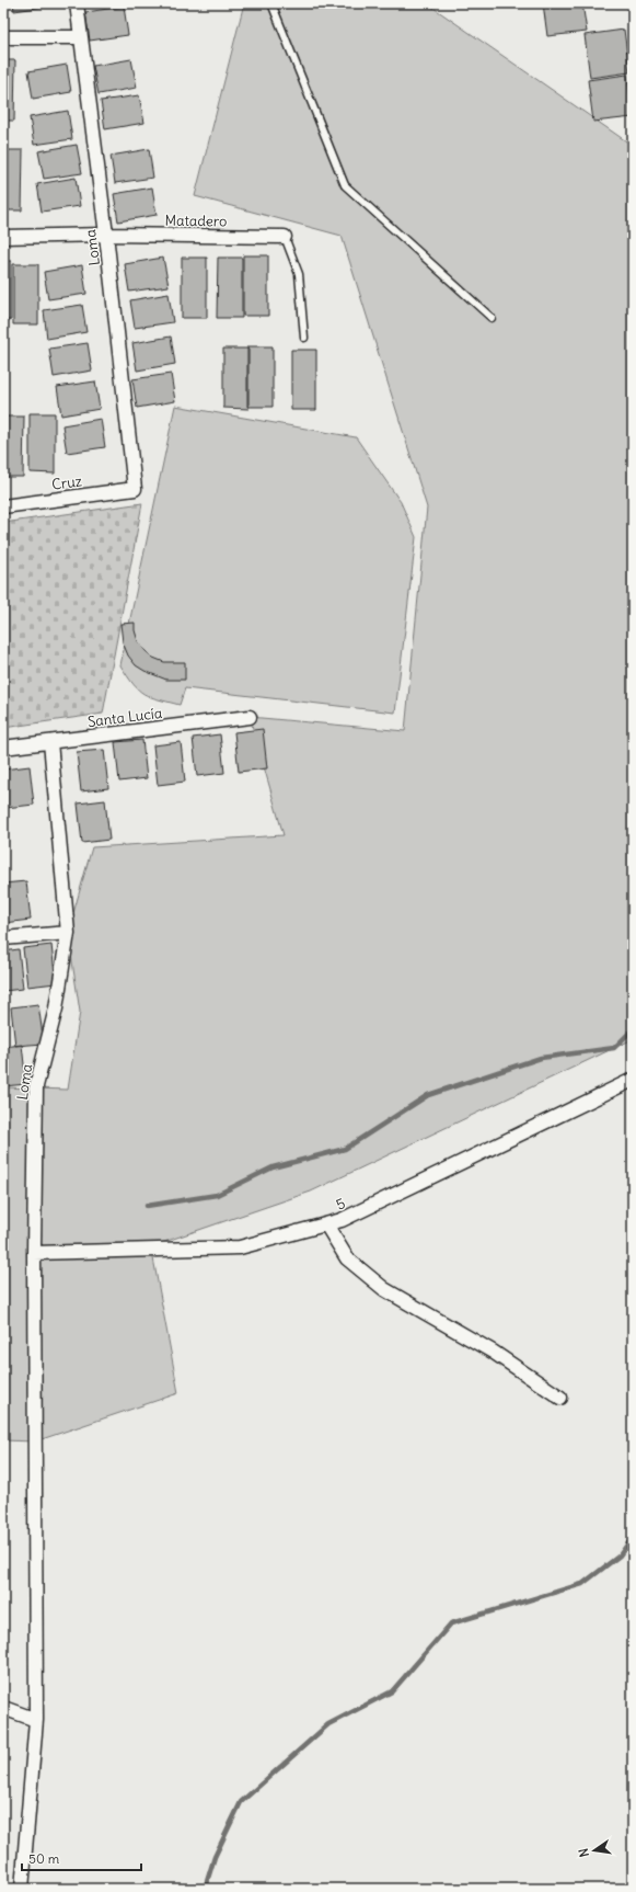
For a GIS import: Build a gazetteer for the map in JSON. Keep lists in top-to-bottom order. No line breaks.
{"streets":{"street":["Matadero","Loma","Cruz","Santa Lucía","5"]},"crossings":[["Matadero","Loma"],["Loma","Cruz"],["Loma","Santa Lucía"],["Loma","5"]],"scale_bar":"50 m","north":"left"}
